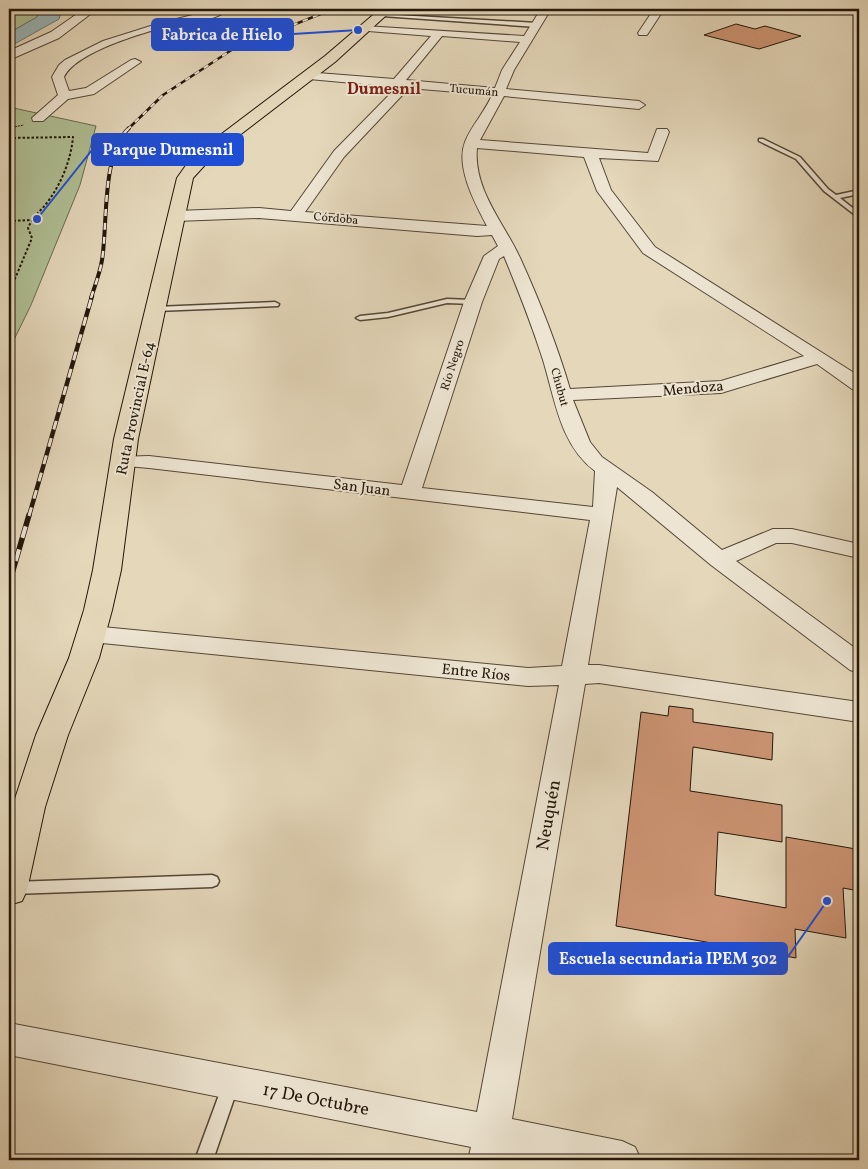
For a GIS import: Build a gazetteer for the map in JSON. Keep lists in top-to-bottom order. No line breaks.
{"streets":{"main road":["Ruta Provincial E-64"],"street":["Tucumán","Córdoba","Río Negro","Chubut","Mendoza","San Juan","Entre Ríos","Neuquén","17 De Octubre"]},"crossings":[["Tucumán","Chubut"],["Tucumán","Ruta Provincial E-64"],["Córdoba","Chubut"],["Córdoba","Ruta Provincial E-64"],["Río Negro","Chubut"],["Río Negro","San Juan"],["Chubut","Mendoza"],["Chubut","Neuquén"],["Ruta Provincial E-64","San Juan"],["Ruta Provincial E-64","Entre Ríos"],["San Juan","Neuquén"],["Entre Ríos","Neuquén"],["Neuquén","17 De Octubre"]],"districts":["Dumesnil"],"places":["Fabrica de Hielo","Parque Dumesnil","Escuela secundaria IPEM 302"]}
